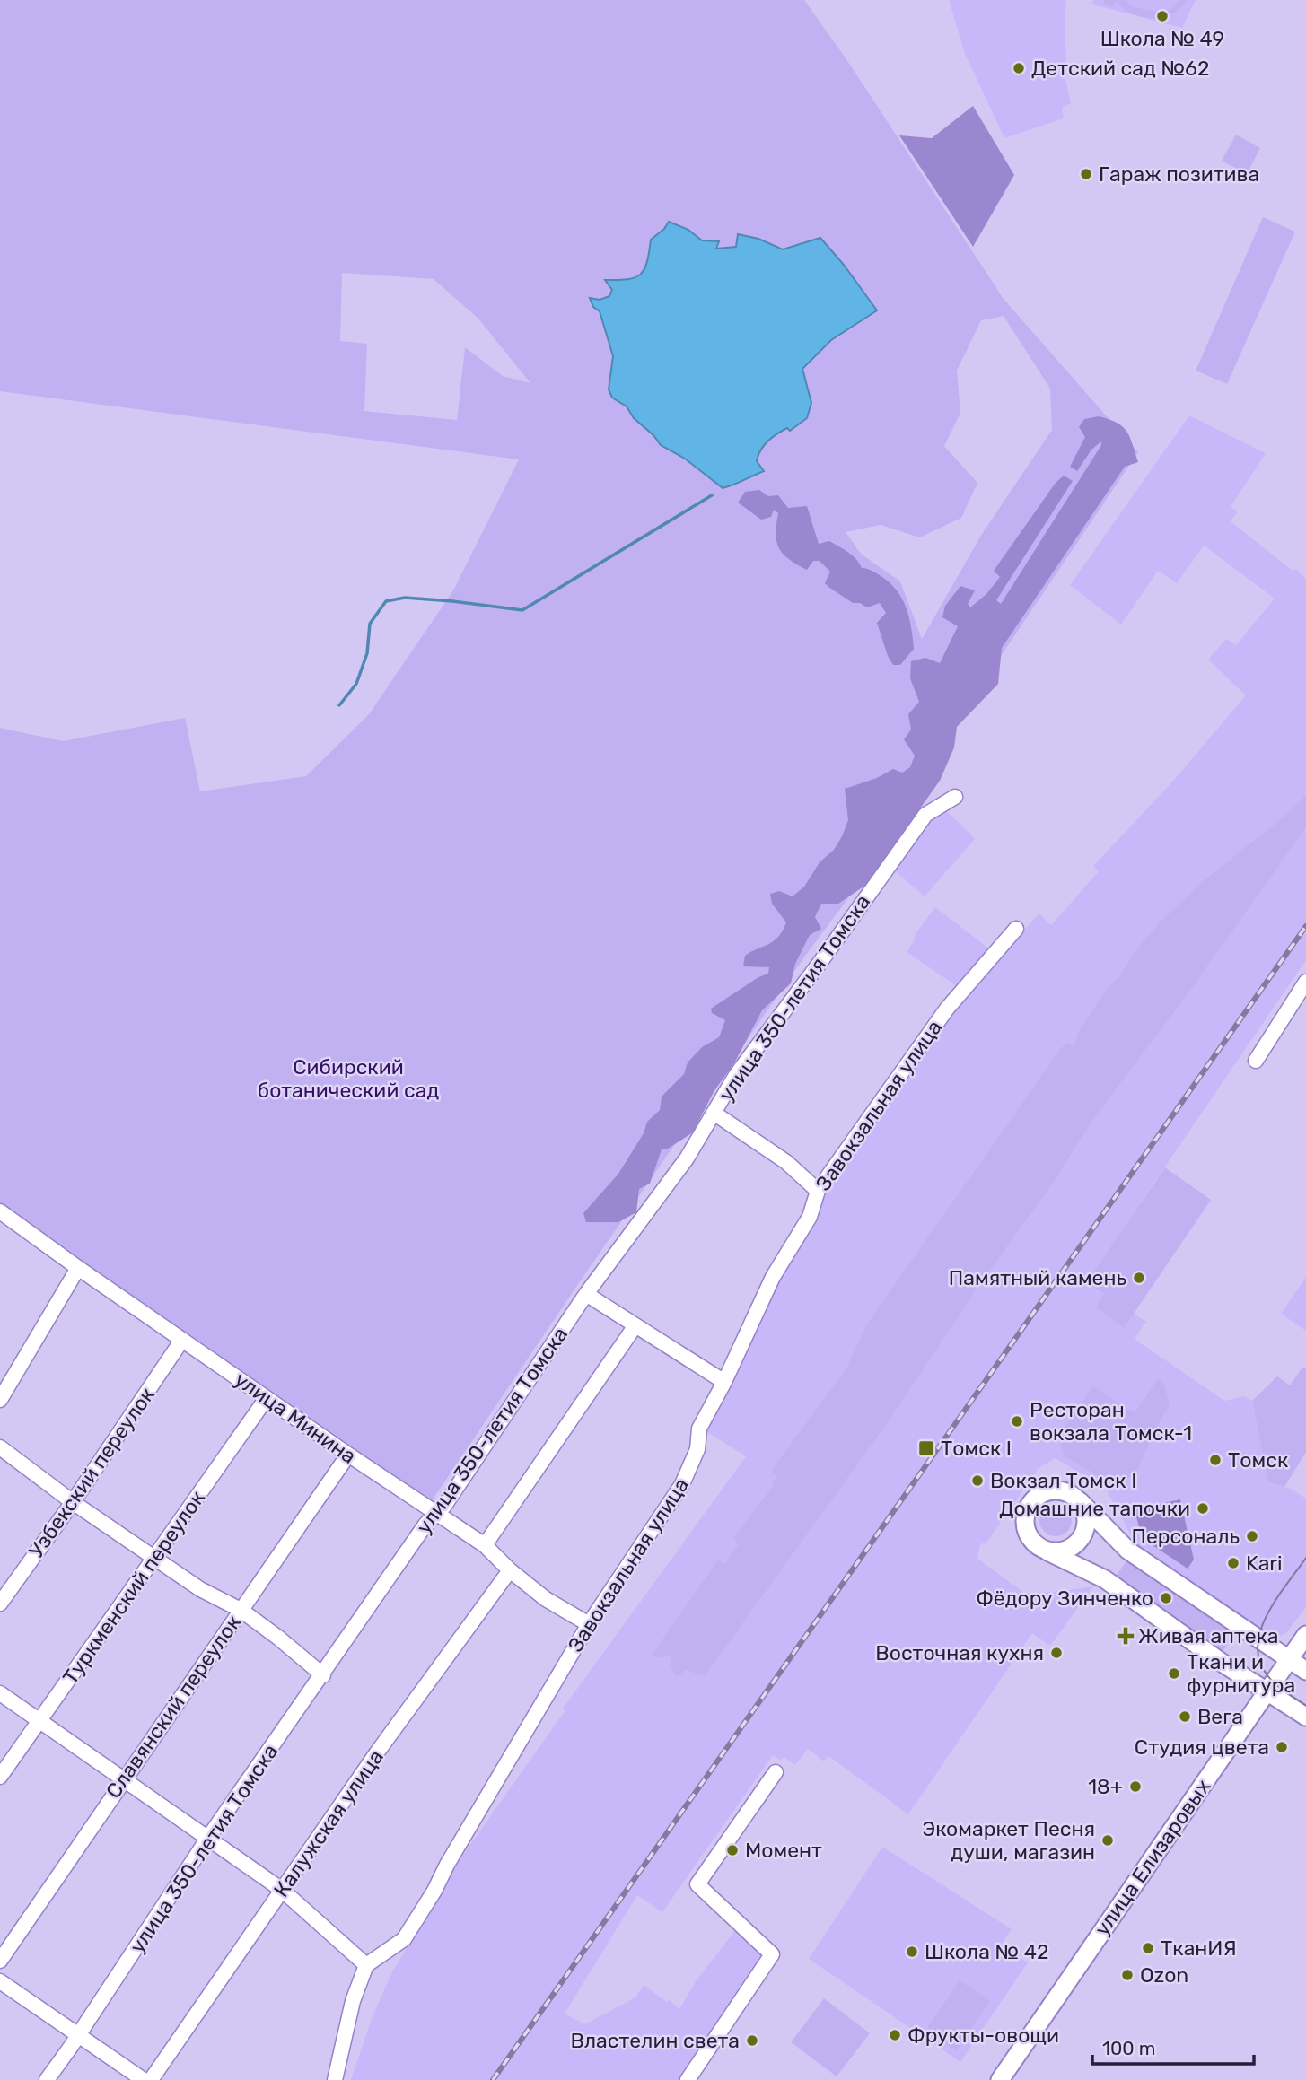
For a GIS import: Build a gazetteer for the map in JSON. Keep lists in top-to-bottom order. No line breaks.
{"streets":{"main road":["улица Елизаровых"],"street":["улица 350-летия Томска","Завокзальная улица","улица Минина","Узбекский переулок","Туркменский переулок","Славянский переулок","Калужская улица"]},"crossings":[["улица 350-летия Томска","улица Минина"],["Завокзальная улица","улица Минина"],["улица Минина","Узбекский переулок"],["улица Минина","Туркменский переулок"],["улица Минина","Славянский переулок"],["улица Минина","Калужская улица"]],"parks":["Сибирский ботанический сад"],"places":{"other":["Школа № 49","Детский сад №62","Гараж позитива","Памятный камень","Ресторан вокзала Томск-1","Томск","Вокзал Томск I","Домашние тапочки","Персональ","Kari","Фёдору Зинченко","Восточная кухня","Ткани и фурнитура","Вега","Студия цвета","18+","Экомаркет Песня души, магазин","Момент","ТканИЯ","Школа № 42","Ozon","Фрукты-овощи","Властелин света"],"transit":["Томск I"],"health":["Живая аптека"]},"scale_bar":"100 m"}
